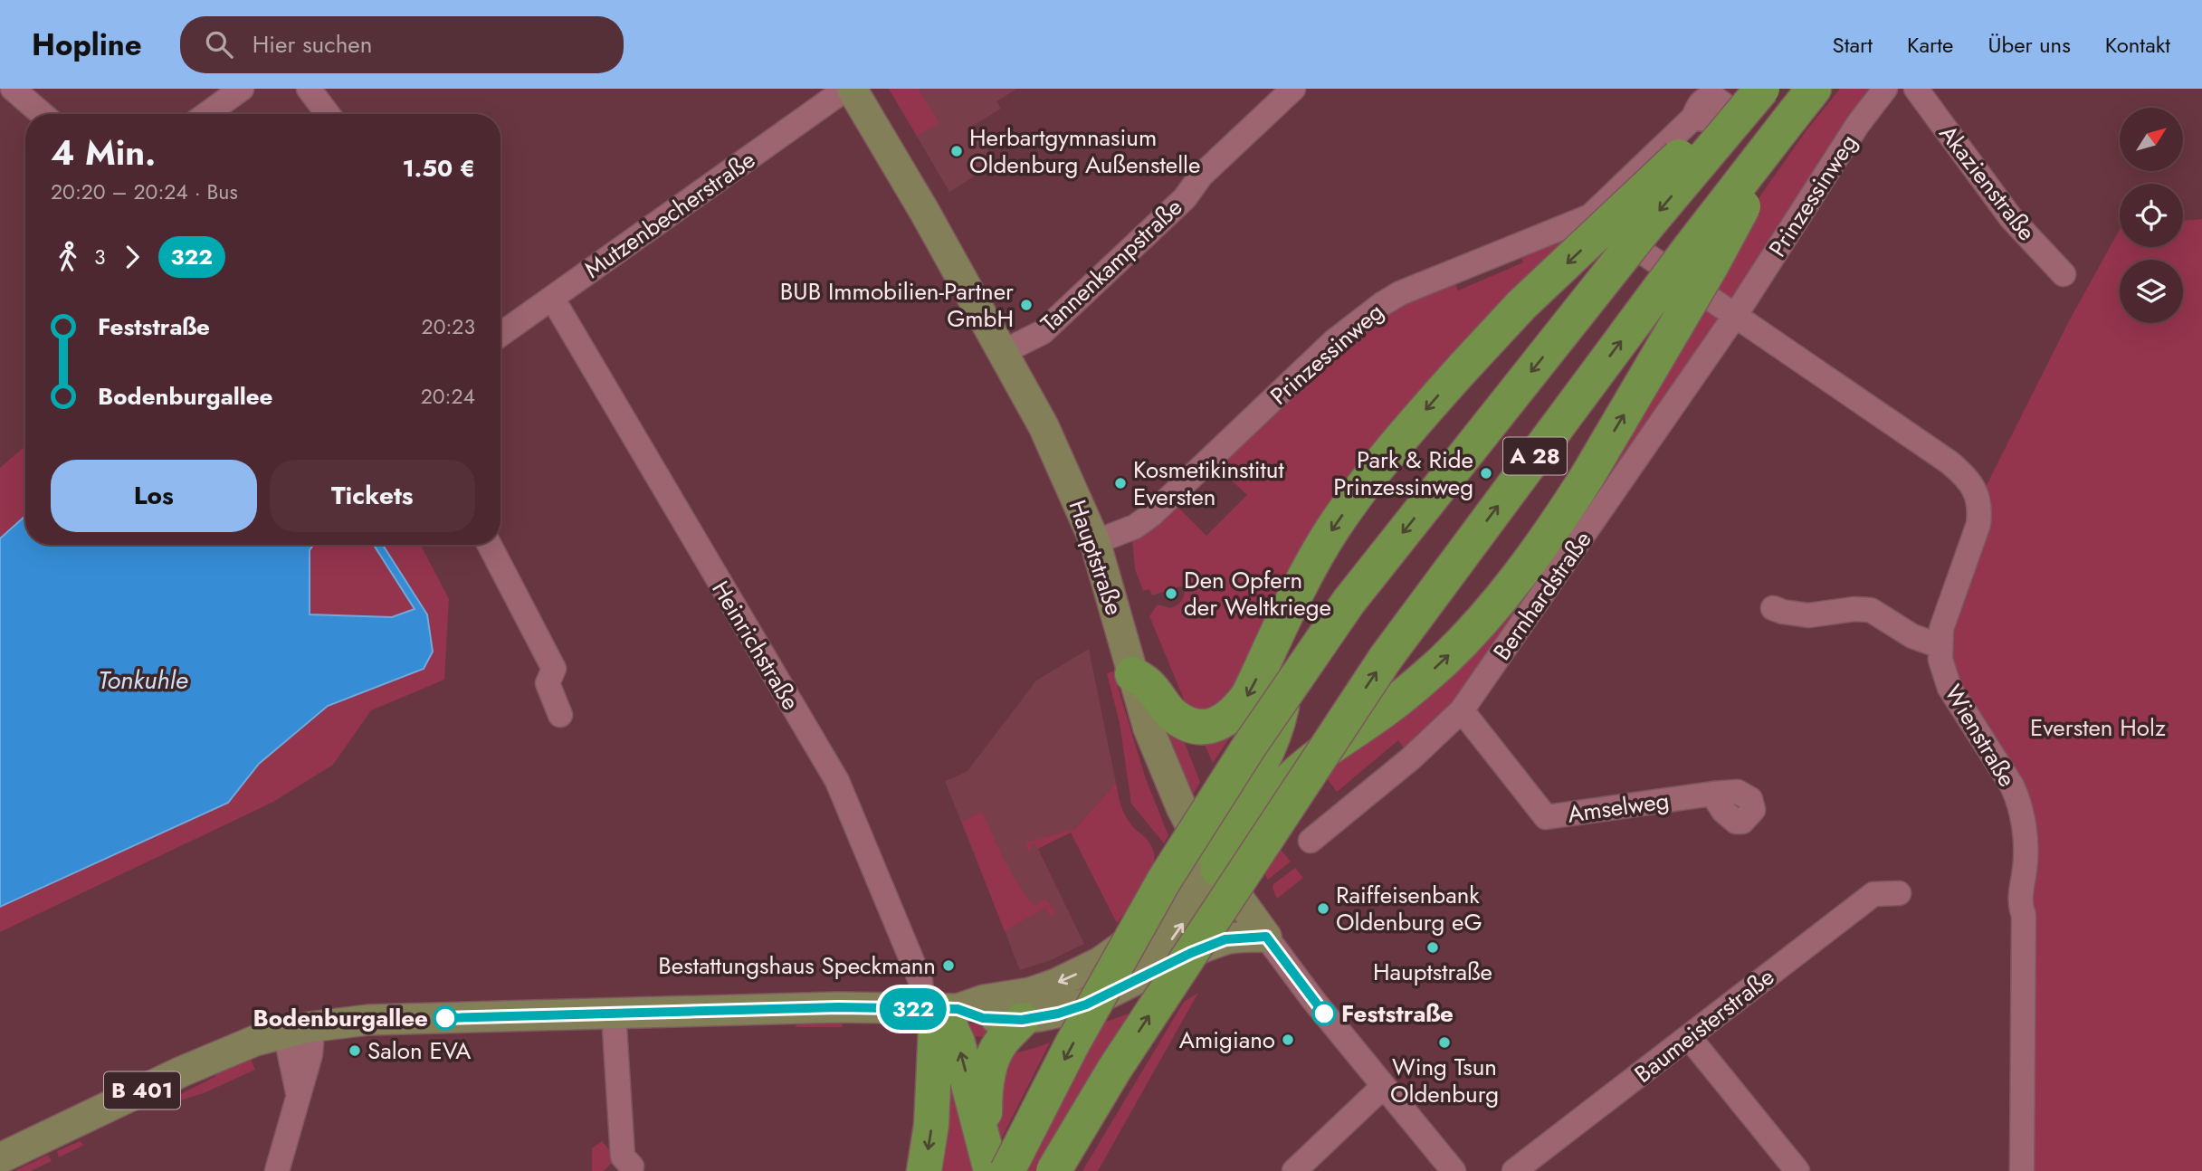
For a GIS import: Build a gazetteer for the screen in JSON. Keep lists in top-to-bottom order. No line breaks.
{"streets":{"highway":["A 28"],"main road":["Hauptstraße","B 401"],"street":["Akazienstraße","Prinzessinweg","Mutzenbecherstraße","Tannenkampstraße","Bernhardstraße","Heinrichstraße","Wienstraße","Amselweg","Baumeisterstraße"]},"crossings":[["Prinzessinweg","Hauptstraße"],["Prinzessinweg","Bernhardstraße"],["Prinzessinweg","Wienstraße"],["Mutzenbecherstraße","Heinrichstraße"],["Tannenkampstraße","Hauptstraße"],["Hauptstraße","B 401"],["Bernhardstraße","Wienstraße"],["Bernhardstraße","Amselweg"],["Heinrichstraße","B 401"]],"water":["Tonkuhle"],"parks":["Eversten Holz"],"places":["Herbartgymnasium Oldenburg Außenstelle","BUB Immobilien-Partner GmbH","Park & Ride Prinzessinweg","Kosmetikinstitut Eversten","Den Opfern der Weltkriege","Raiffeisenbank Oldenburg eG","Hauptstraße","Bestattungshaus Speckmann","Feststraße","Bodenburgallee","Amigiano","Wing Tsun Oldenburg","Salon EVA"],"lines":["bus line 322"],"north":"top right","page":{"header":"Hopline","search":"Hier suchen","nav":["Start","Karte","Über uns","Kontakt"],"on_map":"322","heading":["4 Min.","20:20 – 20:24 · Bus","1.50 €"],"legs":["3","322"],"list":[{"name":"Feststraße","value":"20:23"},{"name":"Bodenburgallee","value":"20:24"}],"buttons":["Los","Tickets"]}}
